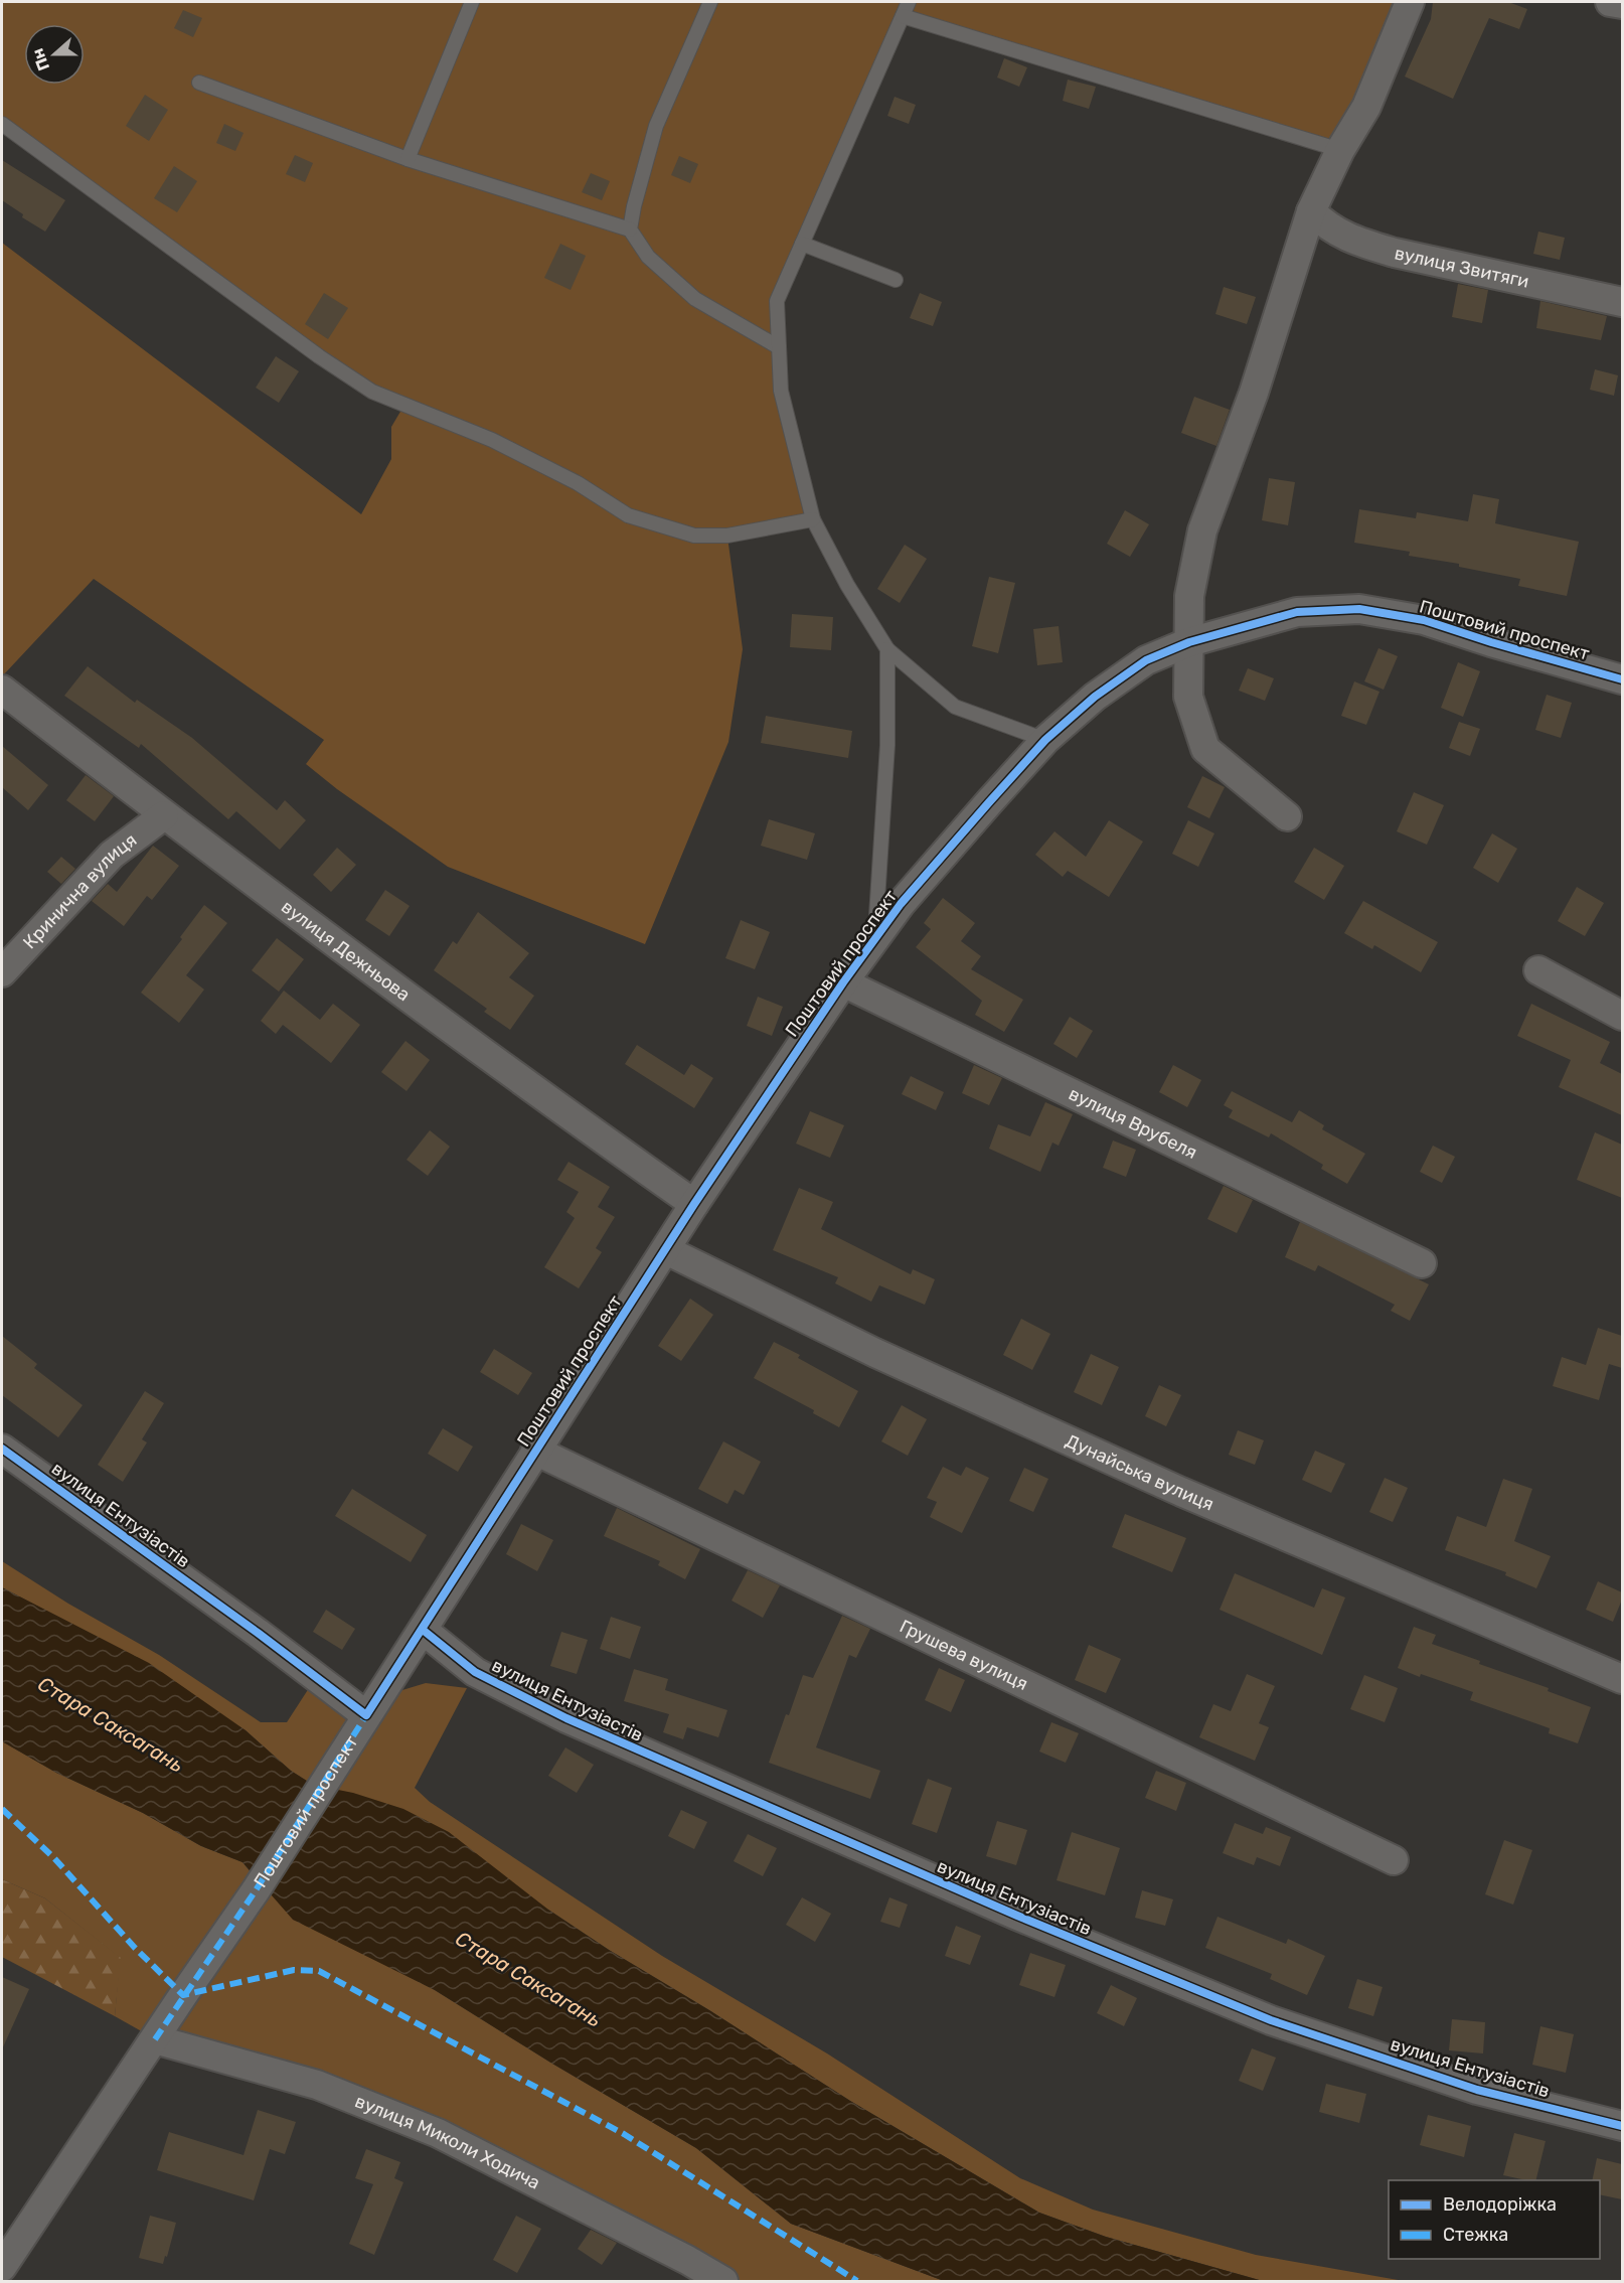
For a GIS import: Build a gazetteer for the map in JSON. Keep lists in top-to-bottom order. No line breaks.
{"streets":{"street":["вулиця Звитяги","Поштовий проспект","Кринична вулиця","вулиця Дежньова","вулиця Врубеля","Дунайська вулиця","вулиця Ентузіастів","Грушева вулиця","вулиця Миколи Ходича"]},"crossings":[["Поштовий проспект","вулиця Дежньова"],["Поштовий проспект","вулиця Врубеля"],["Поштовий проспект","Дунайська вулиця"],["Поштовий проспект","вулиця Ентузіастів"],["Поштовий проспект","Грушева вулиця"],["Поштовий проспект","вулиця Миколи Ходича"],["Кринична вулиця","вулиця Дежньова"]],"water":["Стара Саксагань"],"legend":["Велодоріжка","Стежка"],"north":"left"}
